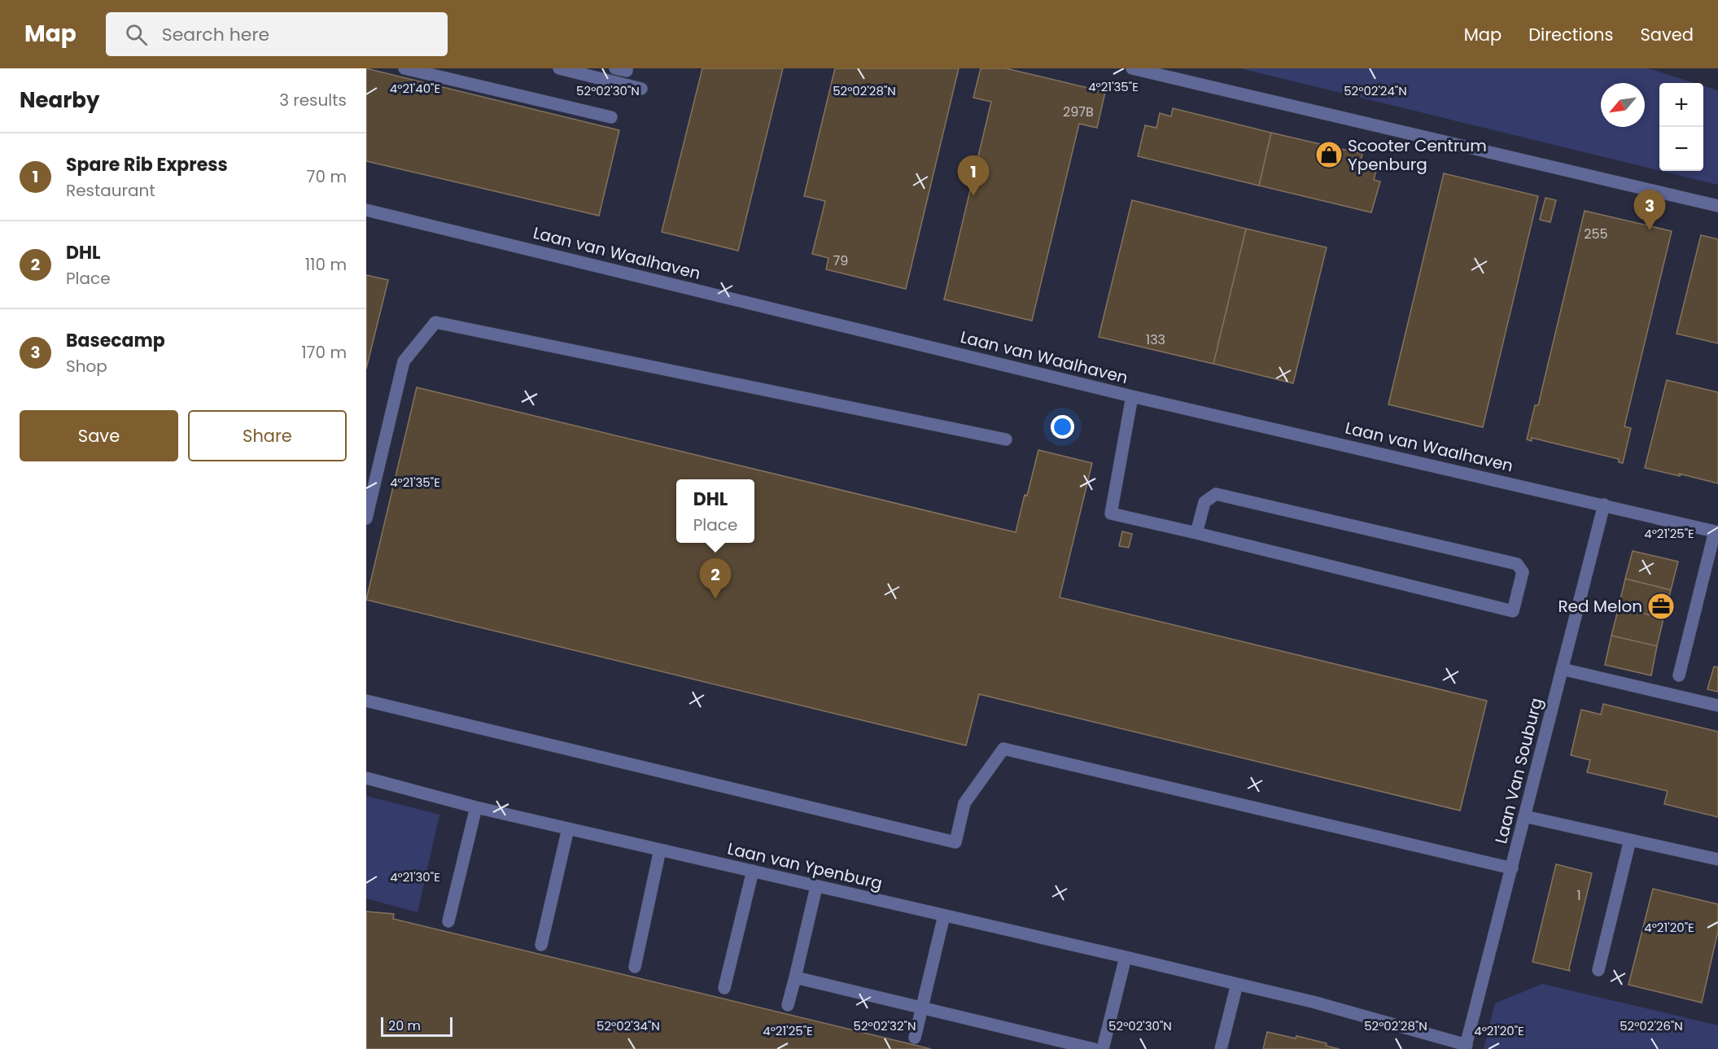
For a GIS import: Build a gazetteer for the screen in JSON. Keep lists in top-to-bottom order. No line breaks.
{"streets":{"street":["Laan van Waalhaven","Laan Van Souburg","Laan van Ypenburg"]},"crossings":[["Laan van Waalhaven","Laan Van Souburg"],["Laan Van Souburg","Laan van Ypenburg"]],"places":{"shop":["Scooter Centrum Ypenburg"],"office":["Red Melon"]},"house_numbers":["297B","255","79","133","1"],"scale_bar":"20 m","north":"bottom left","page":{"header":"Map","search":"Search here","nav":["Map","Directions","Saved"],"heading":["Nearby","3 results"],"map_buttons":["+","−"],"list":[{"mark":"1","name":"Spare Rib Express","note":"Restaurant","value":"70 m"},{"mark":"2","name":"DHL","note":"Place","value":"110 m"},{"mark":"3","name":"Basecamp","note":"Shop","value":"170 m"}],"pins":["1","3","2"],"buttons":["Save","Share"],"popup":["DHL","Place"],"scale":"20 m"},"coordinates":["4°21'35\"E","4°21'40\"E","52°02'30\"N","52°02'28\"N","52°02'24\"N","4°21'25\"E","4°21'30\"E","4°21'20\"E","52°02'34\"N","52°02'32\"N","52°02'26\"N"]}
